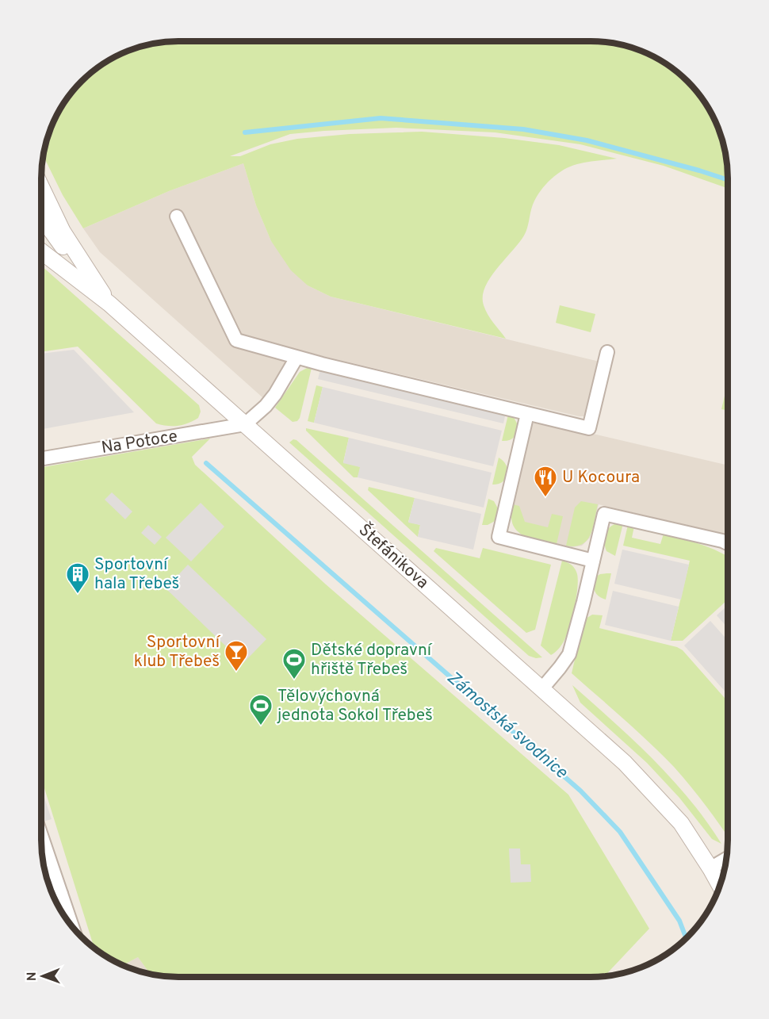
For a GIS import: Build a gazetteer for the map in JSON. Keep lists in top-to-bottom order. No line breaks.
{"streets":{"street":["Na Potoce","Štefánikova"]},"crossings":[["Na Potoce","Štefánikova"]],"water":["Zámostská svodnice"],"places":{"restaurant":["U Kocoura"],"building":["Sportovní hala Třebeš"],"bar":["Sportovní klub Třebeš"],"sports":["Dětské dopravní hřiště Třebeš","Tělovýchovná jednota Sokol Třebeš"]},"north":"left"}
